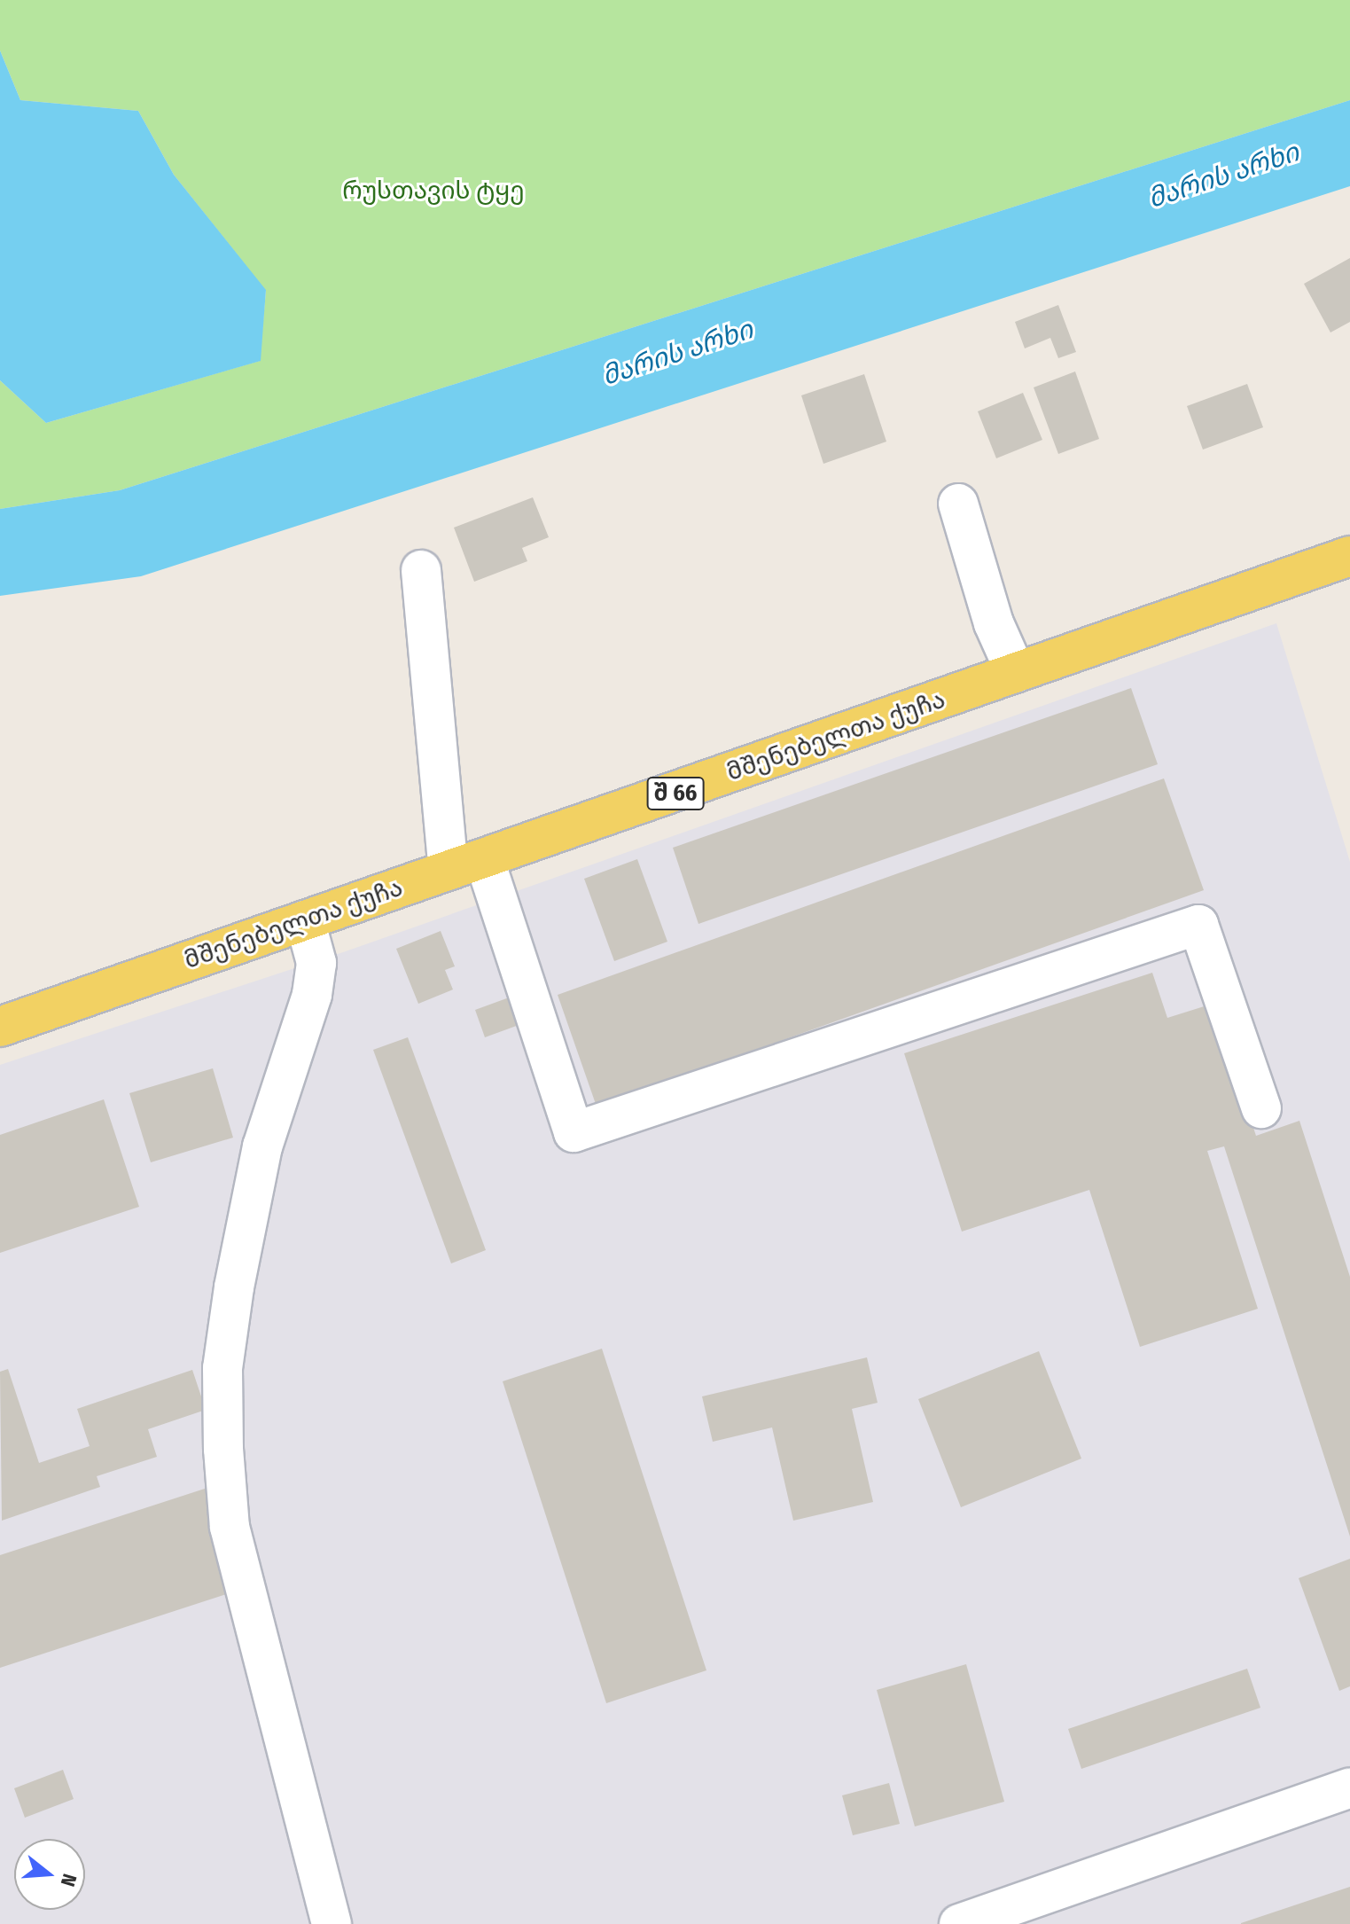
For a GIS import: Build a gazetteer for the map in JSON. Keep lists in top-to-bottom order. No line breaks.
{"streets":{"main road":["მშენებელთა ქუჩა","შ 66"]},"water":["მარის არხი"],"parks":["რუსთავის ტყე"],"north":"right"}
